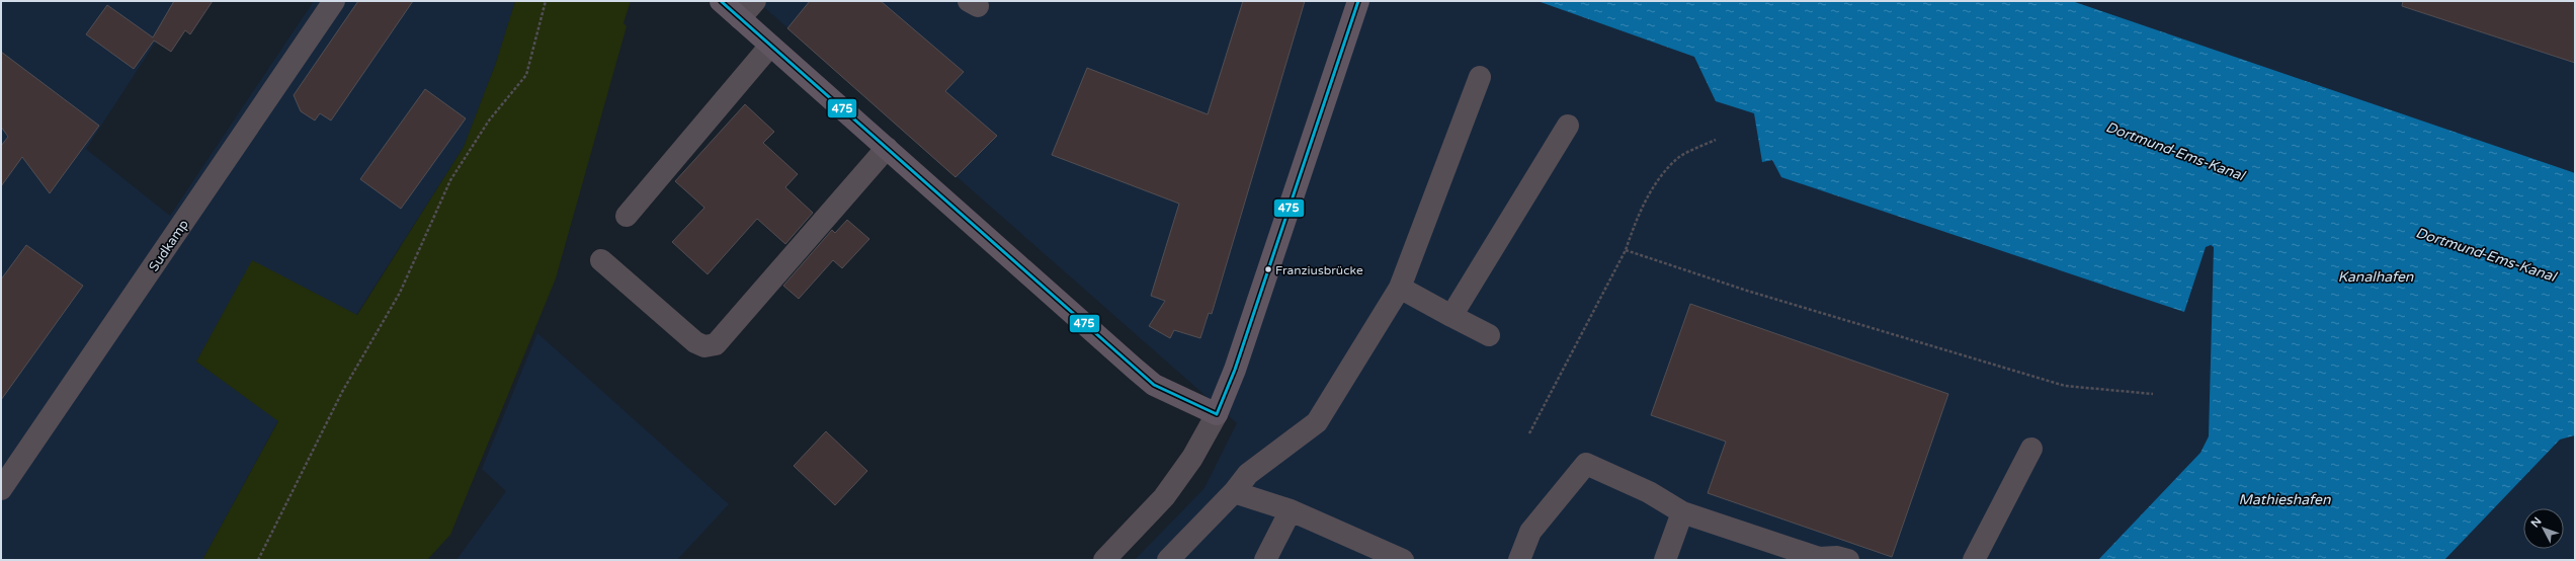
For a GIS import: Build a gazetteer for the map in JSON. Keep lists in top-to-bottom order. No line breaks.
{"streets":{"street":["Sudkamp"]},"water":["Dortmund-Ems-Kanal","Kanalhafen","Mathieshafen"],"places":["Franziusbrücke"],"lines":["transit line 475"],"north":"top left"}
